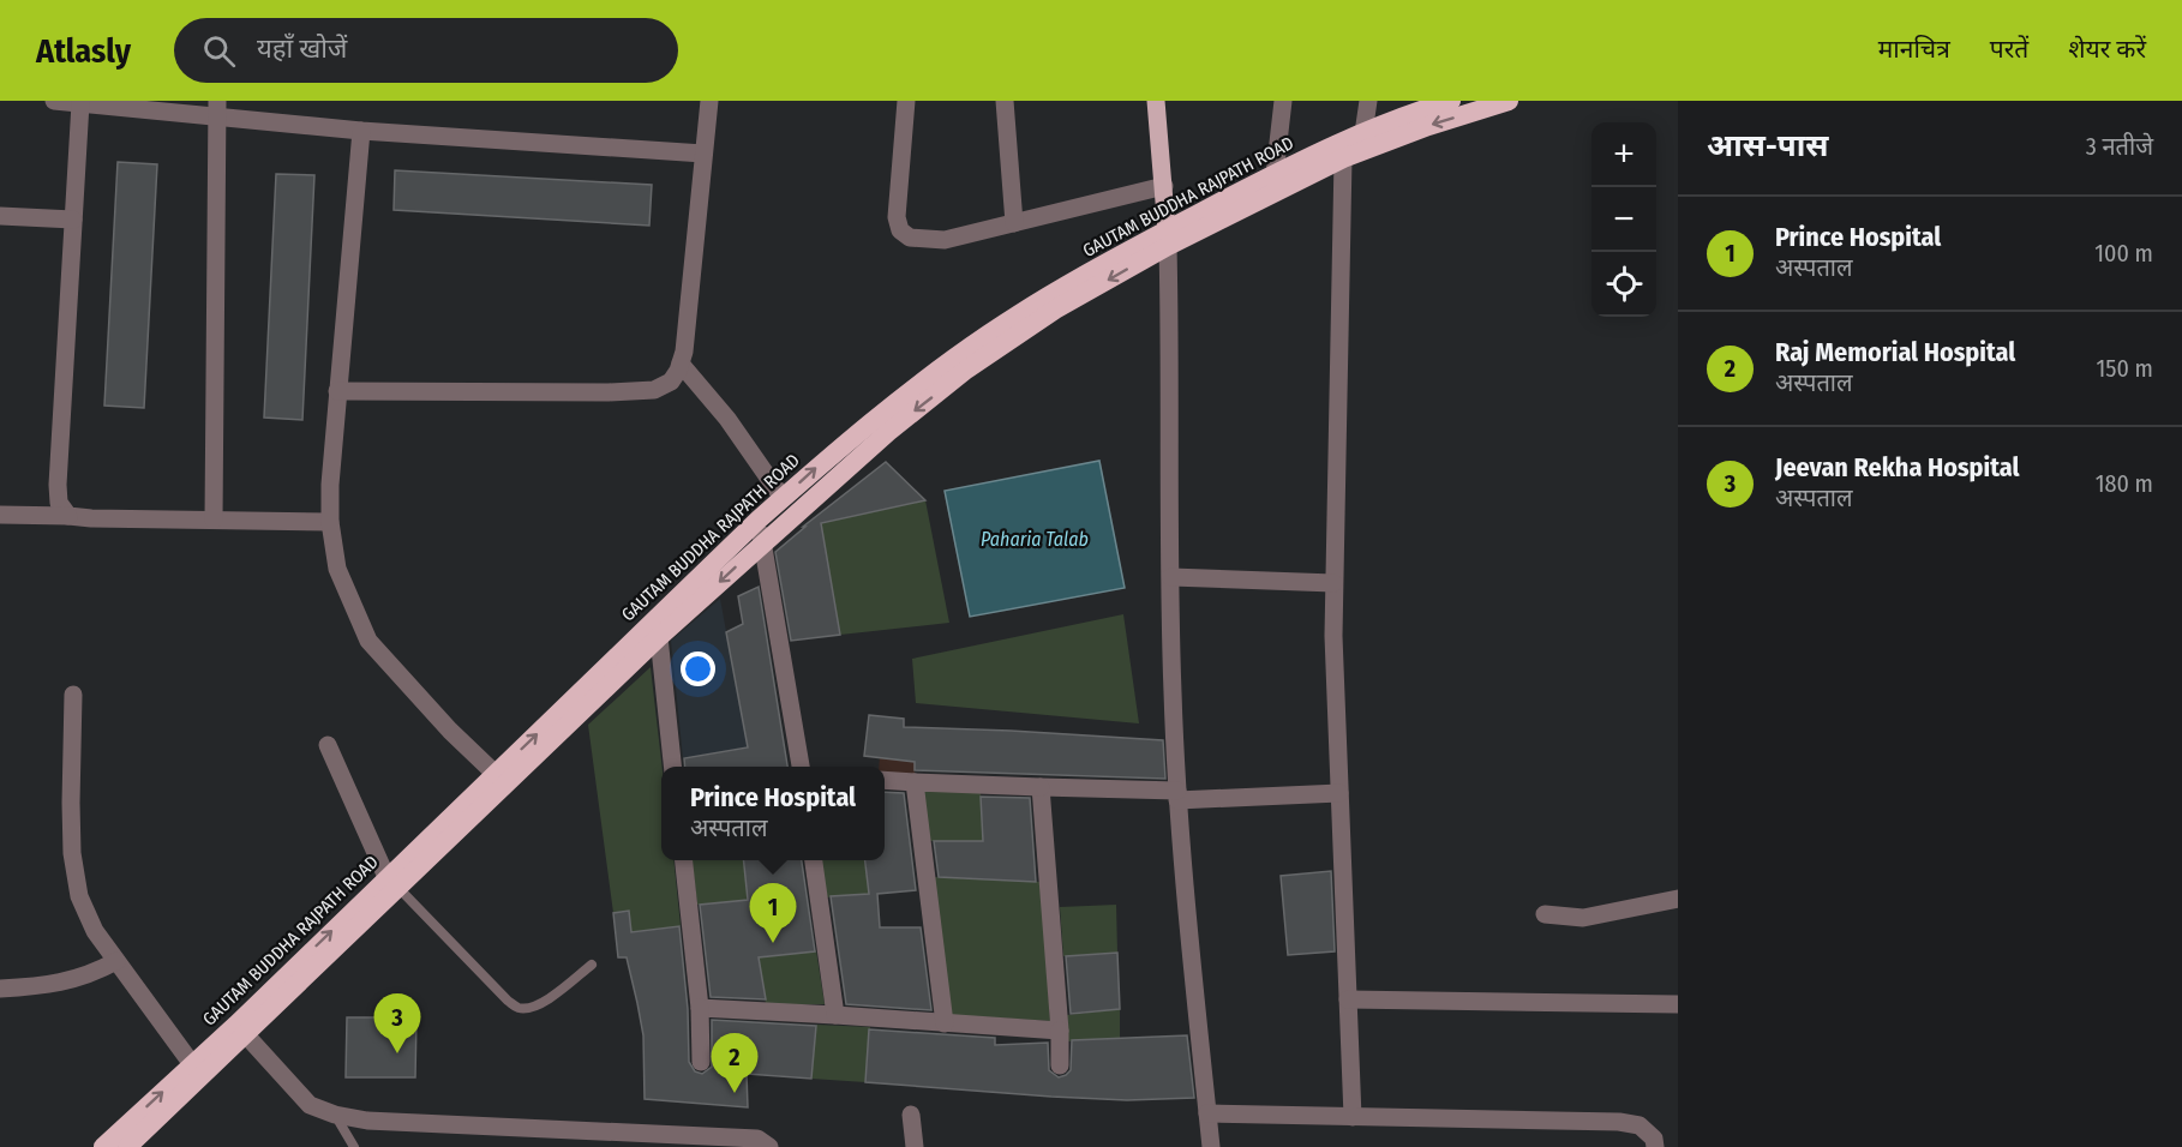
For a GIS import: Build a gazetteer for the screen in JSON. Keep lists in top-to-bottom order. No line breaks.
{"streets":{"highway":["GAUTAM BUDDHA RAJPATH ROAD"]},"water":["Paharia Talab"],"page":{"header":"Atlasly","search":"यहाँ खोजें","nav":["मानचित्र","परतें","शेयर करें"],"heading":["आस-पास","3 नतीजे"],"map_buttons":["+","−"],"list":[{"mark":"1","name":"Prince Hospital","note":"अस्पताल","value":"100 m"},{"mark":"2","name":"Raj Memorial Hospital","note":"अस्पताल","value":"150 m"},{"mark":"3","name":"Jeevan Rekha Hospital","note":"अस्पताल","value":"180 m"}],"popup":["Prince Hospital","अस्पताल"],"pins":["1","3","2"]}}
